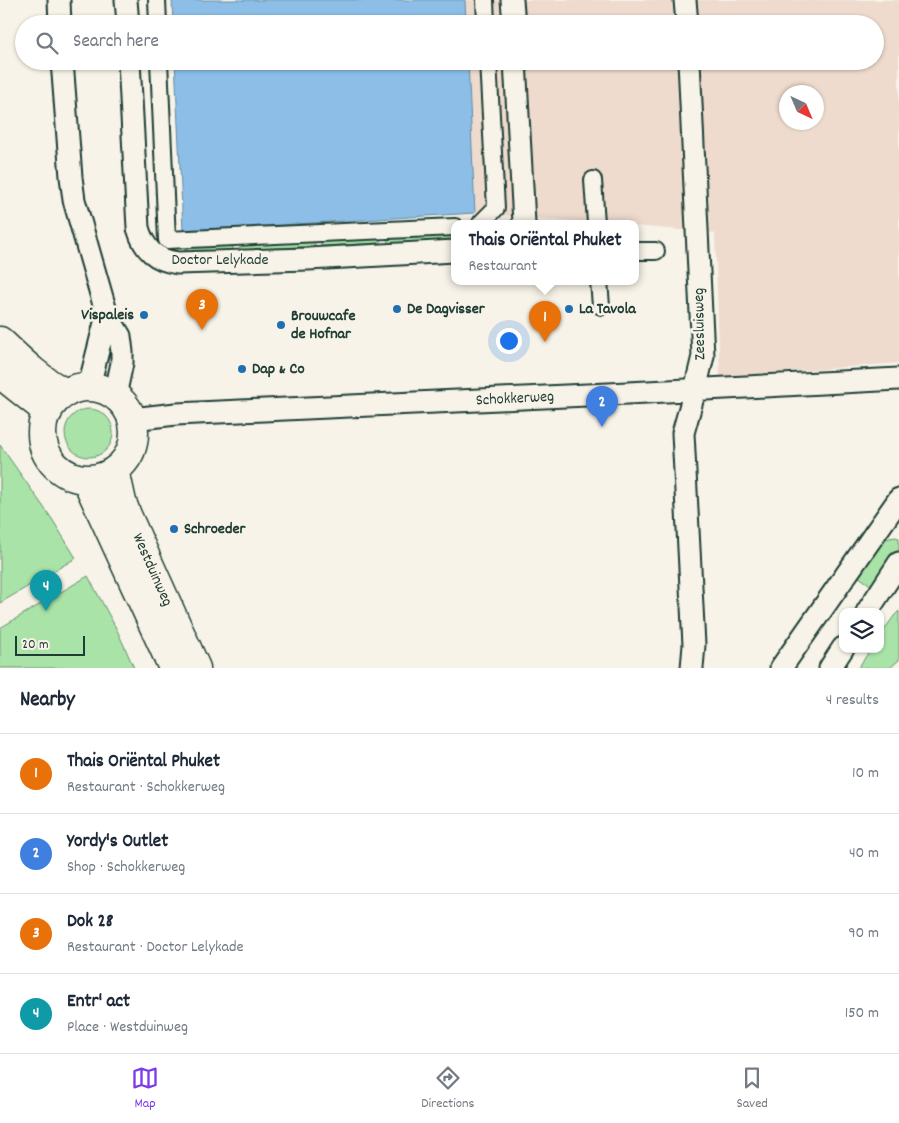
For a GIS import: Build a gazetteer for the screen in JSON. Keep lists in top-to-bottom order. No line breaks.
{"streets":{"main road":["Westduinweg"],"street":["Doctor Lelykade","Zeesluisweg","Schokkerweg"]},"crossings":[["Zeesluisweg","Schokkerweg"],["Schokkerweg","Westduinweg"]],"places":["De Dagvisser","La Tavola","Vispaleis","Brouwcafe de Hofnar","Dap & Co","Schroeder"],"scale_bar":"20 m","north":"bottom right","page":{"search":"Search here","popup":["Thais Oriëntal Phuket","Restaurant"],"pins":["3","1","2","4"],"scale":"20 m","heading":["Nearby","4 results"],"list":[{"mark":"1","name":"Thais Oriëntal Phuket","note":"Restaurant · Schokkerweg","value":"10 m"},{"mark":"2","name":"Yordy's Outlet","note":"Shop · Schokkerweg","value":"40 m"},{"mark":"3","name":"Dok 28","note":"Restaurant · Doctor Lelykade","value":"90 m"},{"mark":"4","name":"Entr' act","note":"Place · Westduinweg","value":"150 m"}],"nav":["Map","Directions","Saved"]}}
